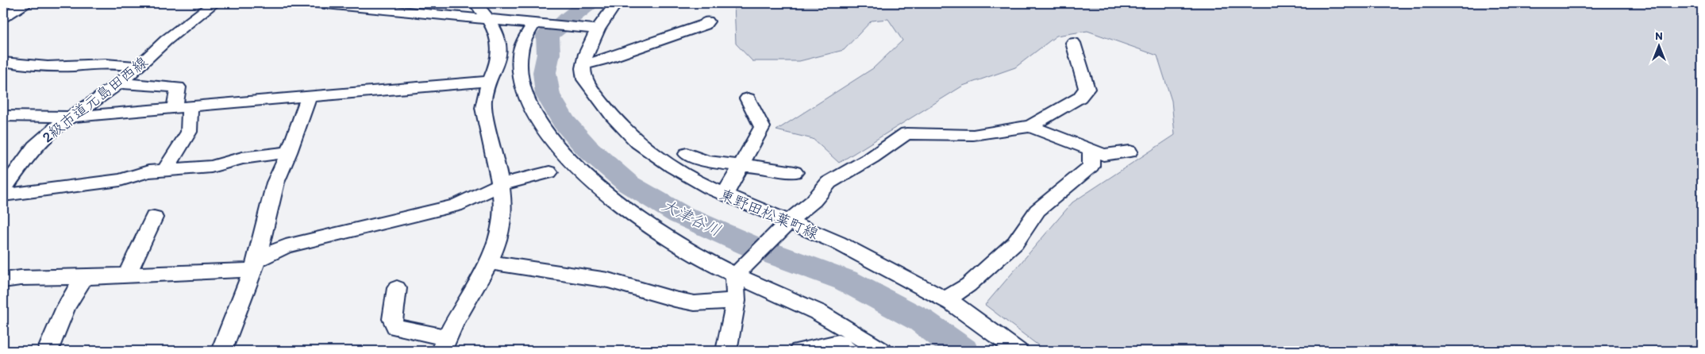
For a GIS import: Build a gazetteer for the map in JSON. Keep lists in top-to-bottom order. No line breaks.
{"streets":{"street":["2級市道元島田西線","東野田松葉町線"]},"water":["大津谷川"],"north":"top"}
